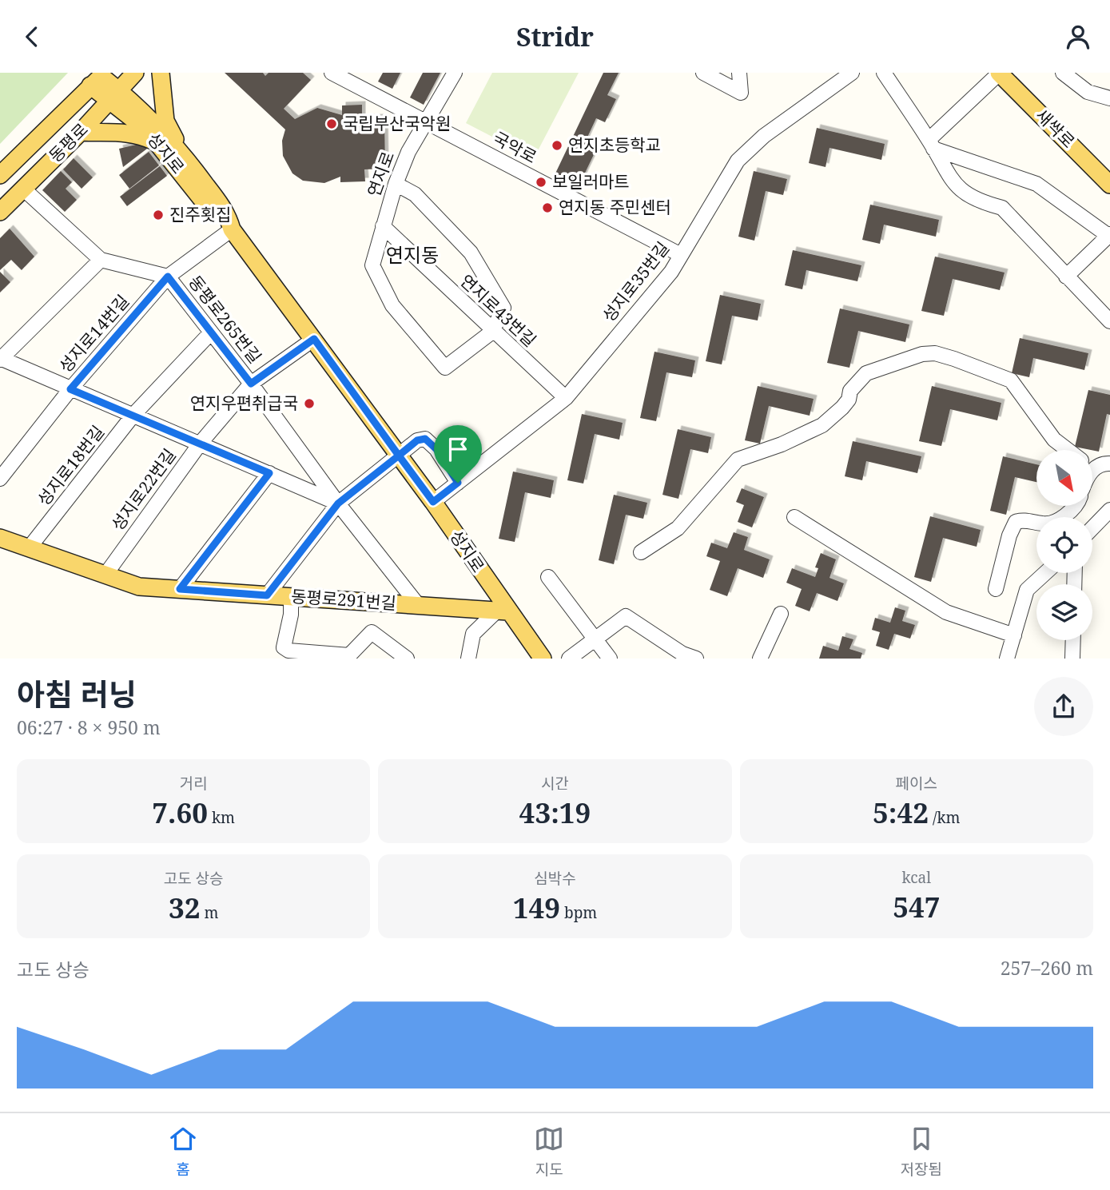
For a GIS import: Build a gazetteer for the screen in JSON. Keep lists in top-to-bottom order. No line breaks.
{"streets":{"main road":["새싹로","동평로","성지로","동평로291번길"],"street":["국악로","연지로","성지로35번길","연지로43번길","동평로265번길","성지로14번길","성지로18번길","성지로22번길"]},"crossings":[["동평로","성지로"],["동평로","동평로265번길"],["국악로","연지로"],["국악로","성지로35번길"],["성지로","성지로35번길"],["성지로","성지로14번길"],["성지로","성지로22번길"],["성지로","동평로291번길"],["연지로","연지로43번길"],["성지로35번길","연지로43번길"],["동평로265번길","성지로14번길"],["동평로265번길","성지로18번길"],["동평로265번길","성지로22번길"],["동평로265번길","동평로291번길"],["성지로18번길","동평로291번길"],["성지로22번길","동평로291번길"]],"districts":["연지동"],"places":["국립부산국악원","연지초등학교","보일러마트","연지동 주민센터","진주횟집","연지우편취급국"],"north":"bottom right","page":{"header":"Stridr","heading":["아침 러닝","06:27 · 8 × 950 m"],"stats":[["거리","7.60 km"],["시간","43:19"],["페이스","5:42 /km"],["고도 상승","32 m"],["심박수","149 bpm"],["kcal","547"]],"chart":["고도 상승","257–260 m"],"tabs":["홈","지도","저장됨"]}}
